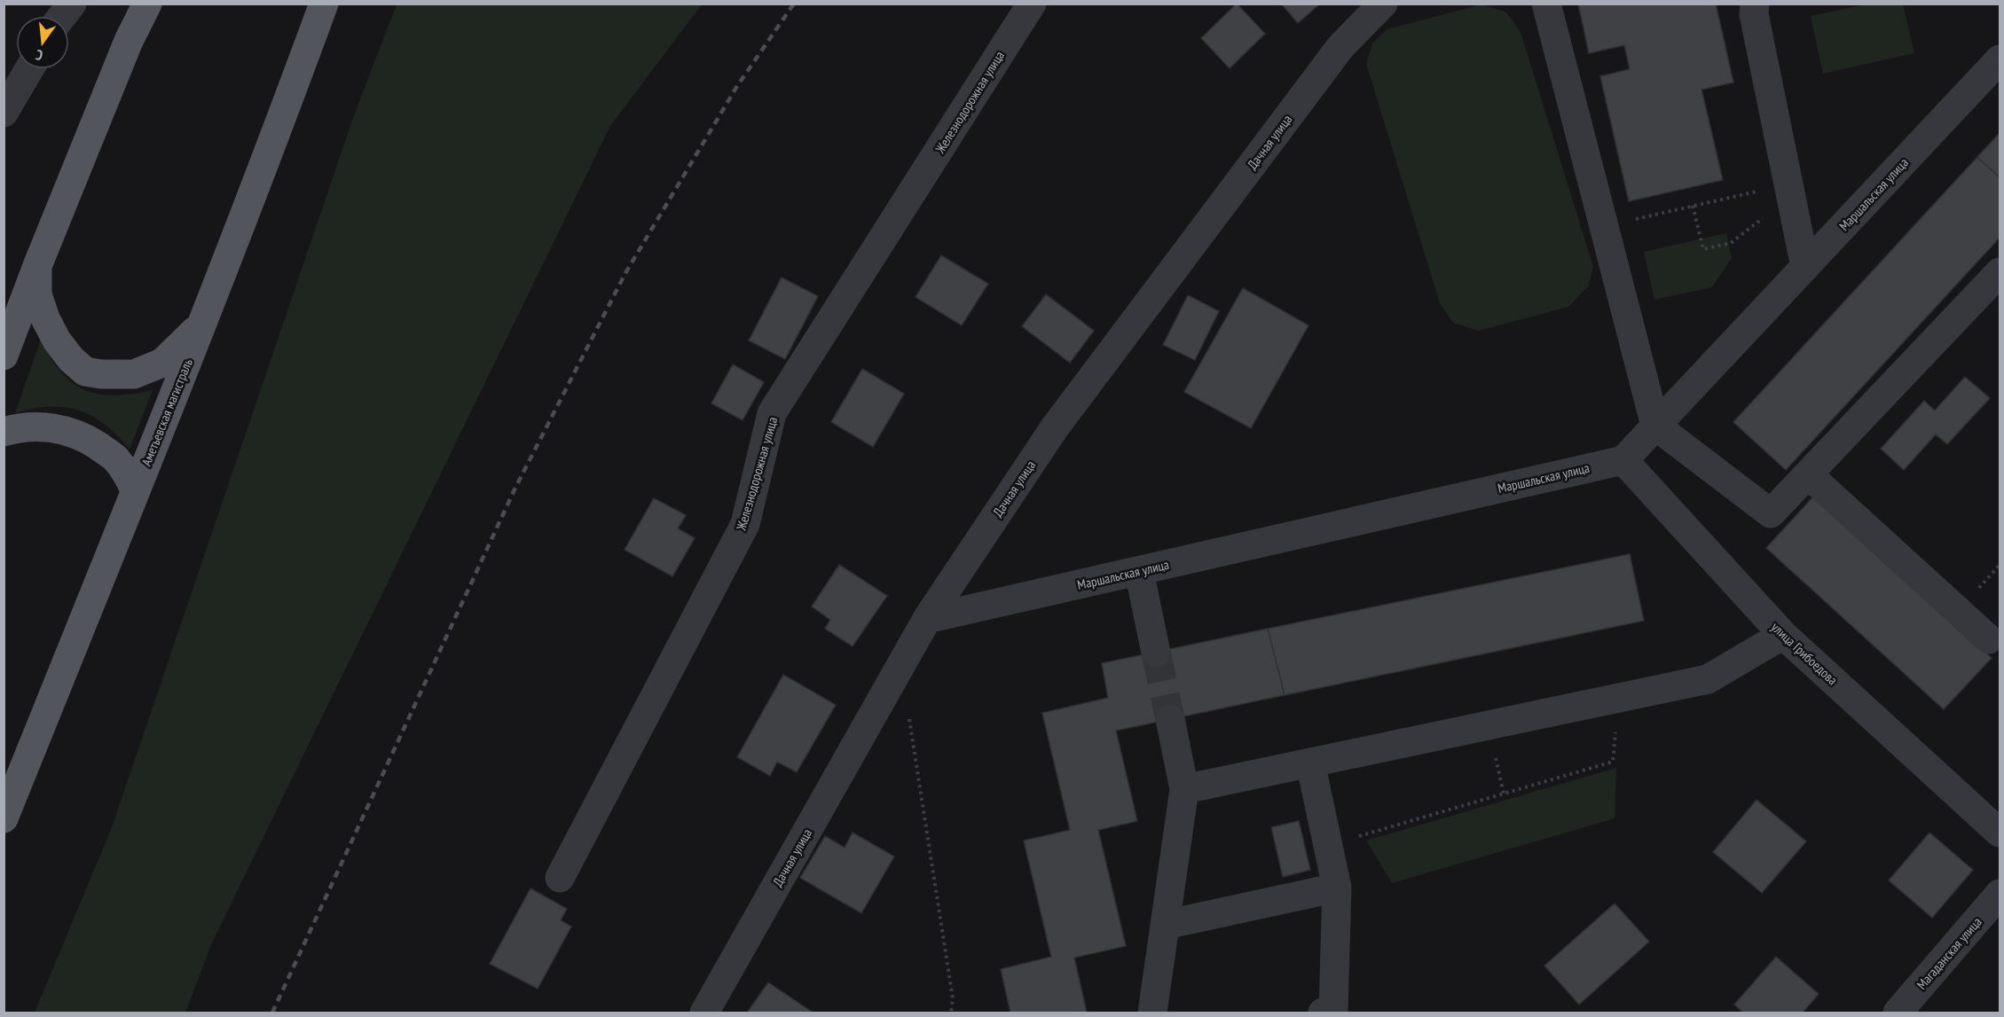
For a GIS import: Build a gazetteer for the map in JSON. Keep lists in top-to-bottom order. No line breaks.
{"streets":{"main road":["Аметьевская магистраль"],"street":["Железнодорожная улица","Дачная улица","Маршальская улица","улица Грибоедова","Магаданская улица"]},"crossings":[["Дачная улица","Маршальская улица"],["Маршальская улица","улица Грибоедова"]],"north":"bottom"}
